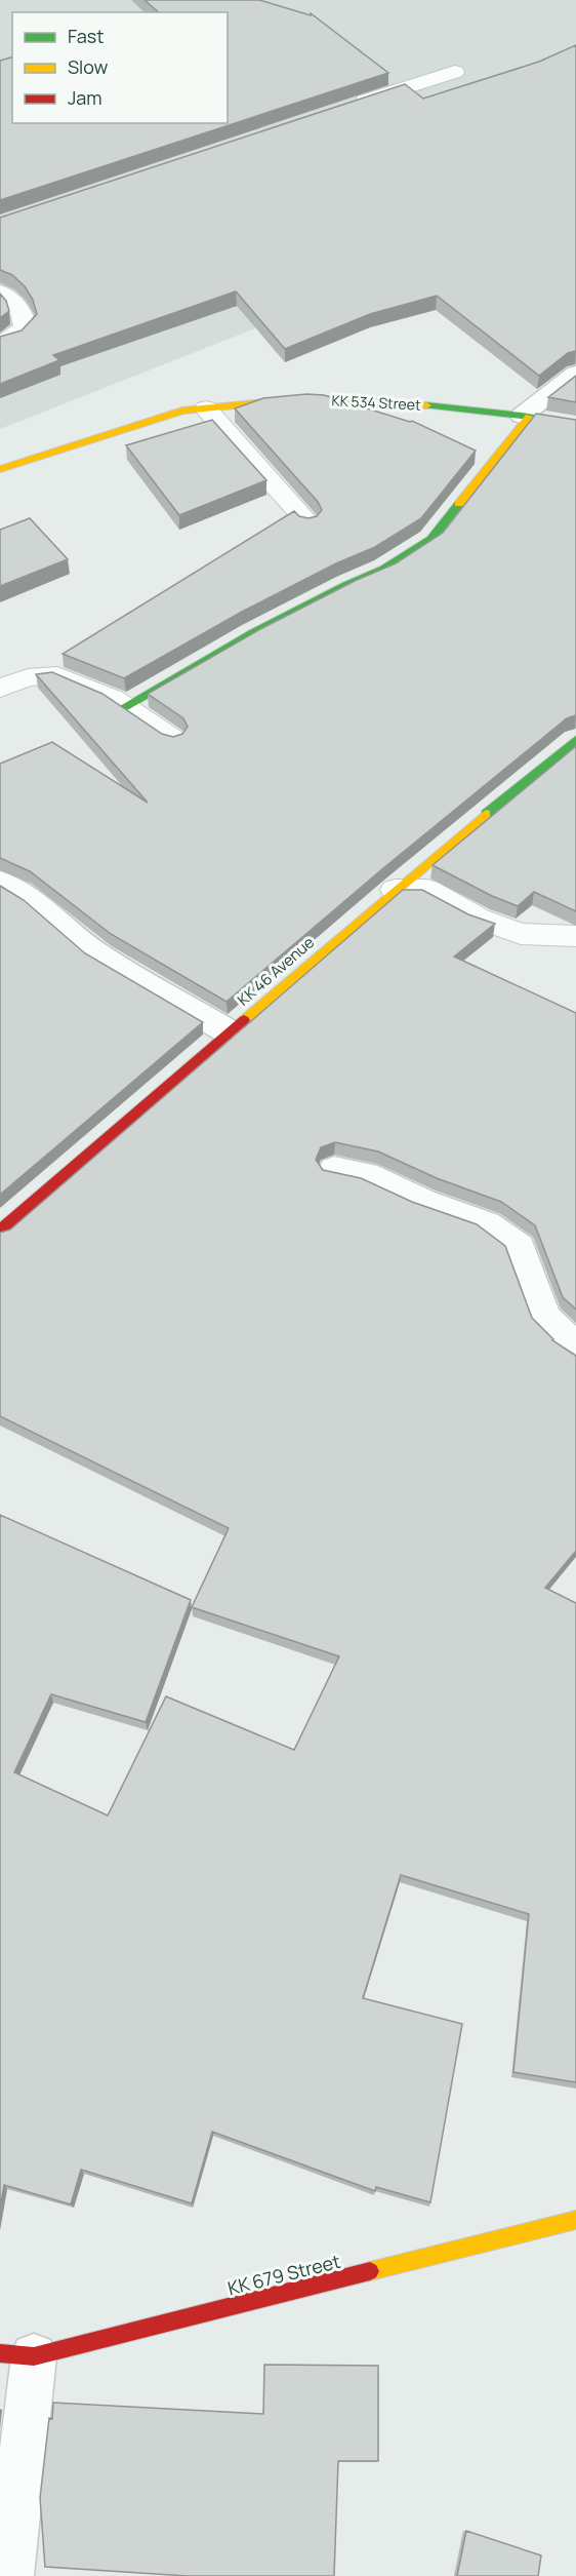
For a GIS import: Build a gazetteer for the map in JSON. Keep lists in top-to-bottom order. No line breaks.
{"streets":{"street":["KK 534 Street","KK 46 Avenue","KK 679 Street"]},"legend":["Fast","Slow","Jam"]}
